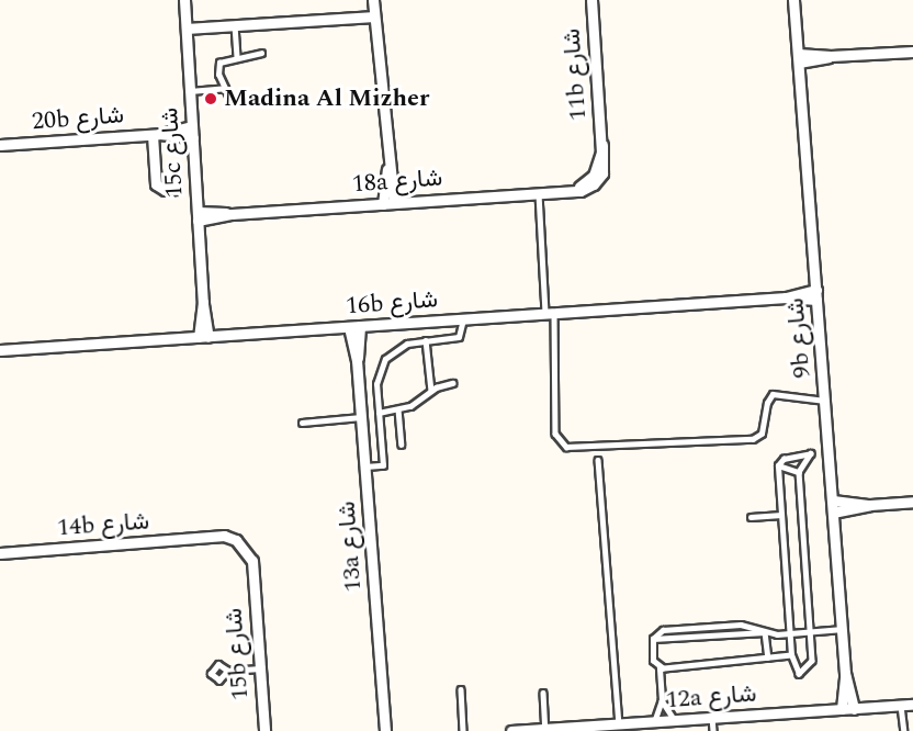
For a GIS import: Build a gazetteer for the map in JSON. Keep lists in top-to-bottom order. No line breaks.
{"streets":{"street":["11b شارع","20b شارع","15c شارع","18a شارع","16b شارع","9b شارع","14b شارع","13a شارع","15b شارع","12a شارع"]},"crossings":[["11b شارع","18a شارع"],["20b شارع","15c شارع"],["15c شارع","18a شارع"],["15c شارع","16b شارع"],["16b شارع","9b شارع"],["16b شارع","13a شارع"],["9b شارع","12a شارع"],["14b شارع","15b شارع"]],"places":["Madina Al Mizher"]}
